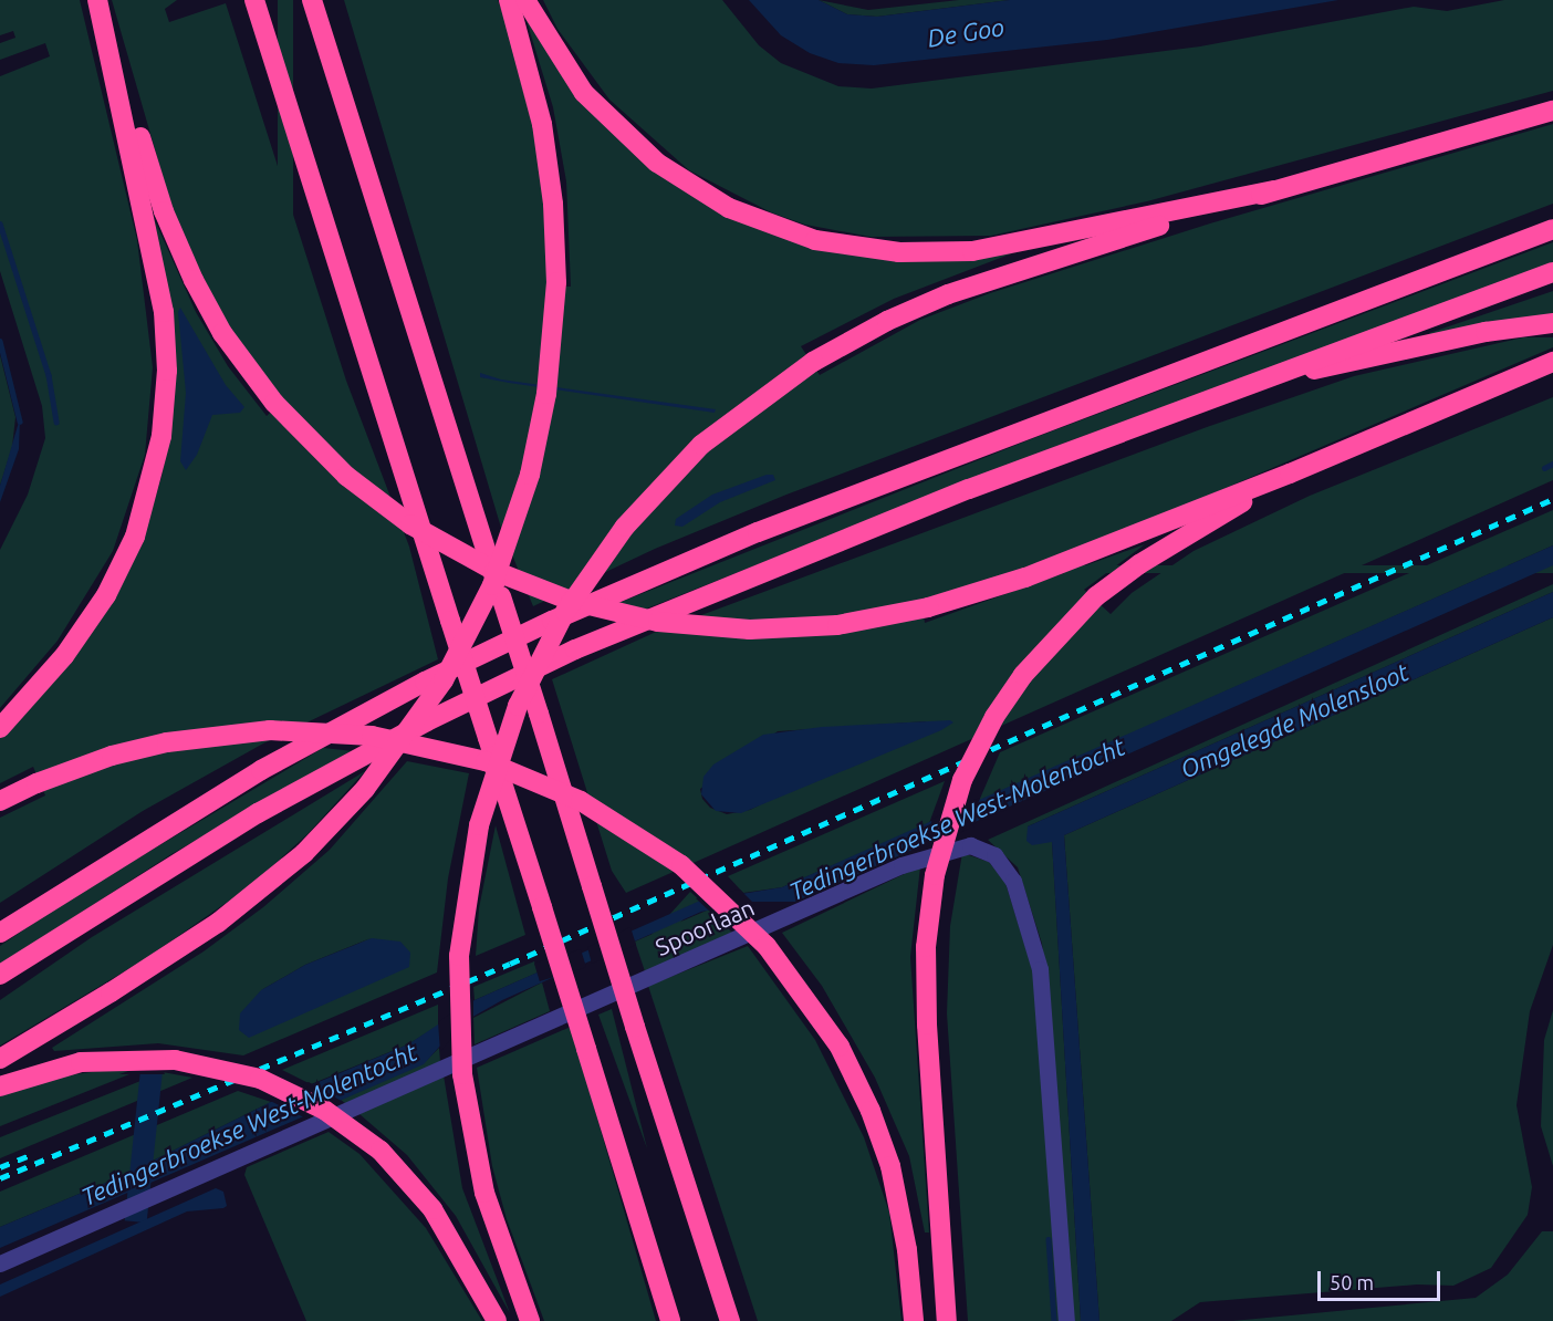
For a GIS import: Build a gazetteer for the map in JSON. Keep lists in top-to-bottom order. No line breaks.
{"streets":{"street":["Spoorlaan"]},"water":["De Goo","Omgelegde Molensloot","Tedingerbroekse West-Molentocht"],"scale_bar":"50 m"}
